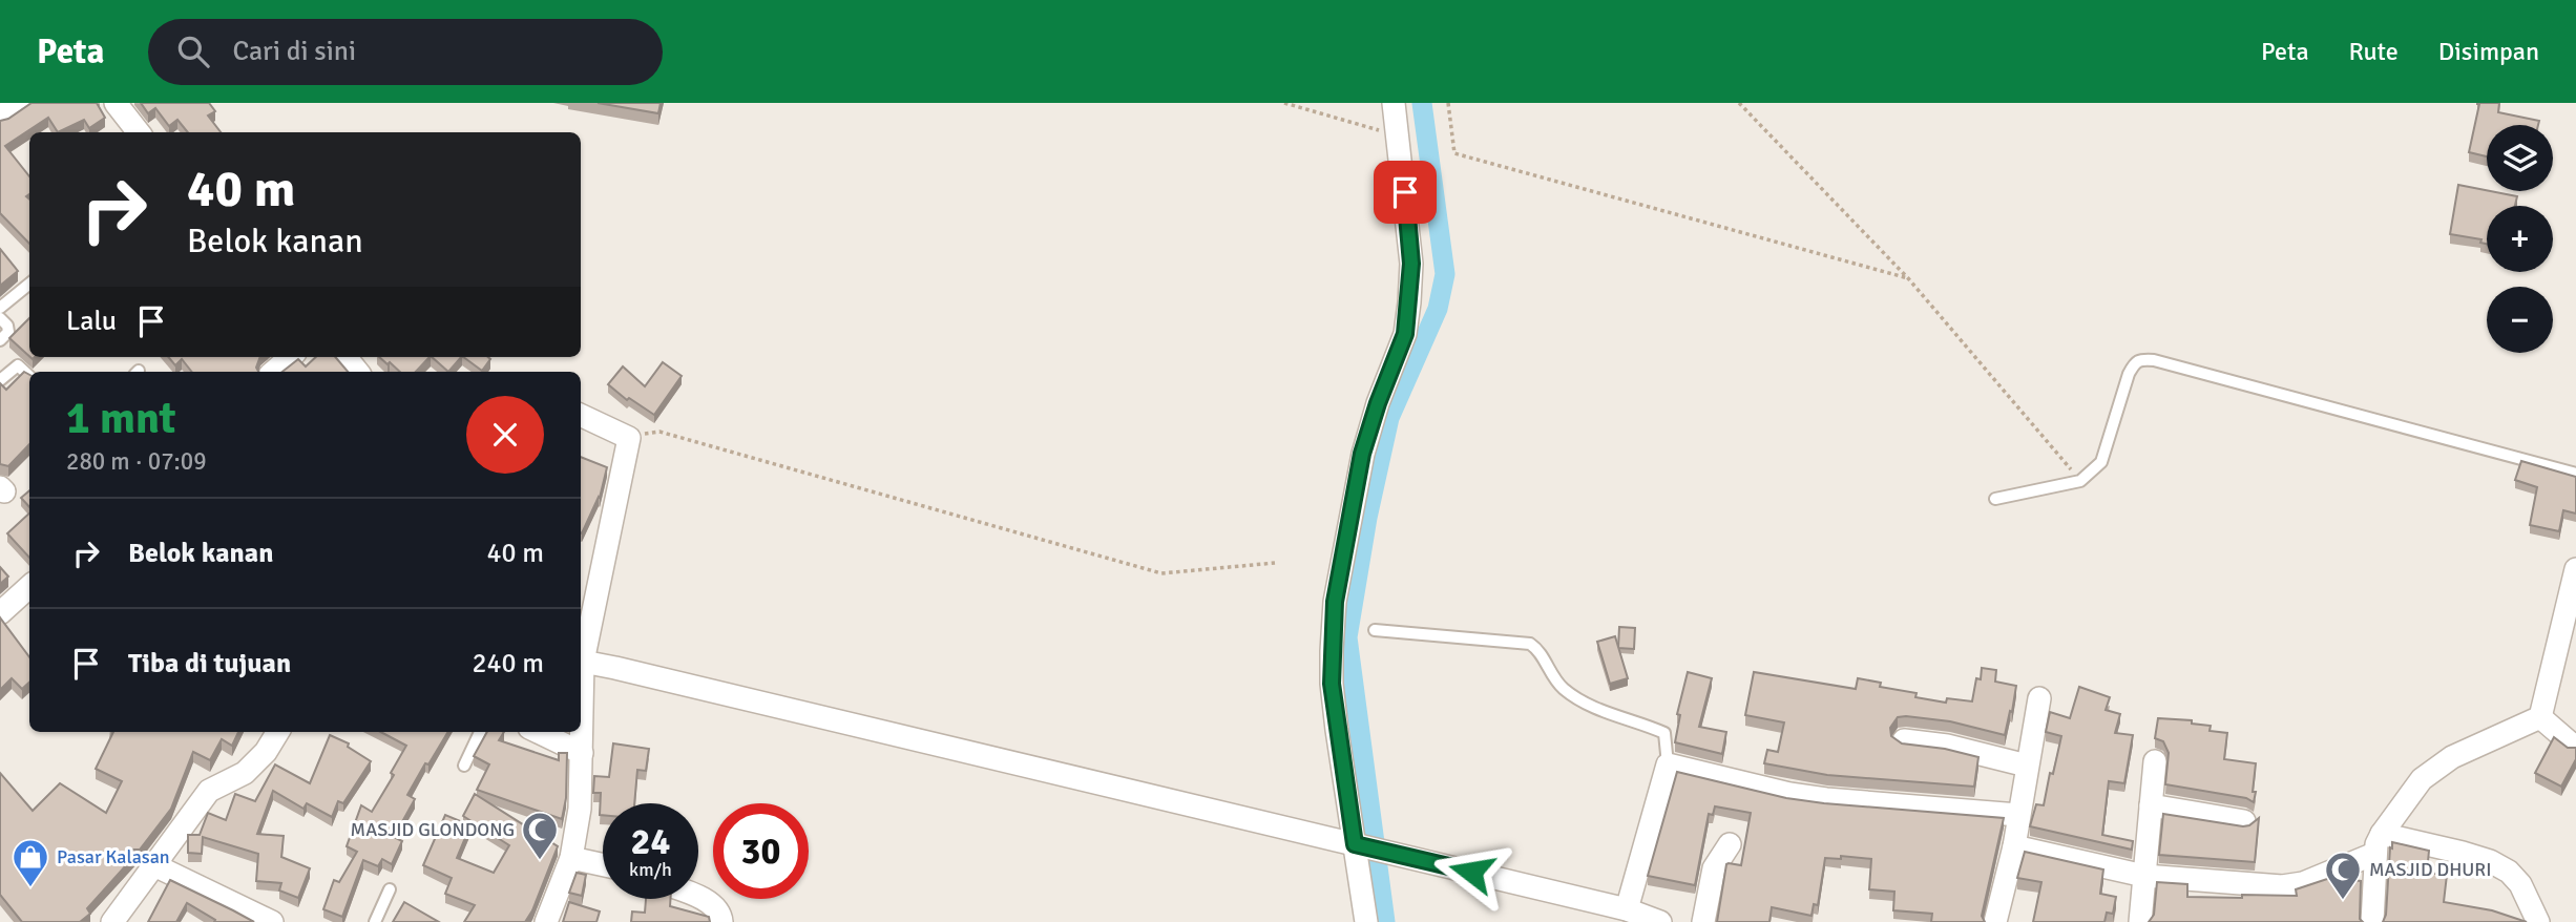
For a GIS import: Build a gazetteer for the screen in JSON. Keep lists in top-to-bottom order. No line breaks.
{"places":{"mosque":["MASJID GLONDONG","MASJID DHURI"],"shop":["Pasar Kalasan"]},"page":{"header":"Peta","search":"Cari di sini","nav":["Peta","Rute","Disimpan"],"map_buttons":["+","−"],"turn":["40 m","Belok kanan"],"then":"Lalu","heading":["1 mnt","280 m · 07:09"],"list":[{"name":"Belok kanan","value":"40 m"},{"name":"Tiba di tujuan","value":"240 m"}],"speed":"24 km/h","limit":"30"}}
